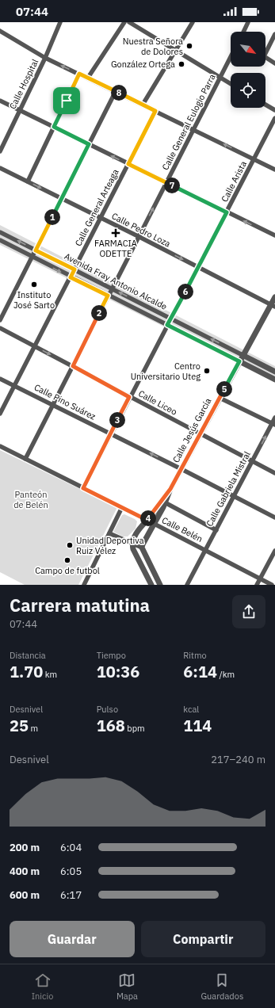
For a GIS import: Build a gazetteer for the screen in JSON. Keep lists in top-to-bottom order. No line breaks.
{"streets":{"street":["Calle Hospital","Calle General Eulogio Parra","Calle Arista","Calle General Arteaga","Calle Pedro Loza","Avenida Fray Antonio Alcalde","Calle Pino Suárez","Calle Liceo","Calle Jesús García","Calle Gabriela Mistral","Calle Belén"]},"crossings":[["Calle General Eulogio Parra","Calle Pedro Loza"],["Calle General Eulogio Parra","Avenida Fray Antonio Alcalde"],["Calle General Eulogio Parra","Calle Pino Suárez"],["Calle General Eulogio Parra","Calle Liceo"],["Calle General Eulogio Parra","Calle Belén"],["Calle Arista","Calle Pedro Loza"],["Calle Arista","Avenida Fray Antonio Alcalde"],["Calle Arista","Calle Pino Suárez"],["Calle Arista","Calle Liceo"],["Calle Arista","Calle Belén"],["Calle General Arteaga","Calle Pedro Loza"],["Calle General Arteaga","Avenida Fray Antonio Alcalde"],["Calle General Arteaga","Calle Pino Suárez"],["Calle General Arteaga","Calle Liceo"],["Calle Pedro Loza","Calle Jesús García"],["Avenida Fray Antonio Alcalde","Calle Jesús García"],["Calle Pino Suárez","Calle Jesús García"],["Calle Pino Suárez","Calle Gabriela Mistral"],["Calle Liceo","Calle Jesús García"],["Calle Liceo","Calle Gabriela Mistral"],["Calle Jesús García","Calle Belén"],["Calle Gabriela Mistral","Calle Belén"]],"parks":["Panteón de Belén"],"places":{"other":["Nuestra Señora de Dolores","González Ortega","Instituto José Sarto","Centro Universitario Uteg","Unidad Deportiva Ruiz Vélez","Campo de futbol"],"health":["FARMACIA ODETTE"]},"north":"bottom right","page":{"status":"07:44","pins":["8","7","1","6","2","5","3","4"],"heading":["Carrera matutina","07:44"],"stats":[["Distancia","1.70 km"],["Tiempo","10:36"],["Ritmo","6:14 /km"],["Desnivel","25 m"],["Pulso","168 bpm"],["kcal","114"]],"chart":["Desnivel","217–240 m"],"list":[{"name":"200 m","note":"6:04"},{"name":"400 m","note":"6:05"},{"name":"600 m","note":"6:17"}],"buttons":["Guardar","Compartir"],"tabs":["Inicio","Mapa","Guardados"]}}
